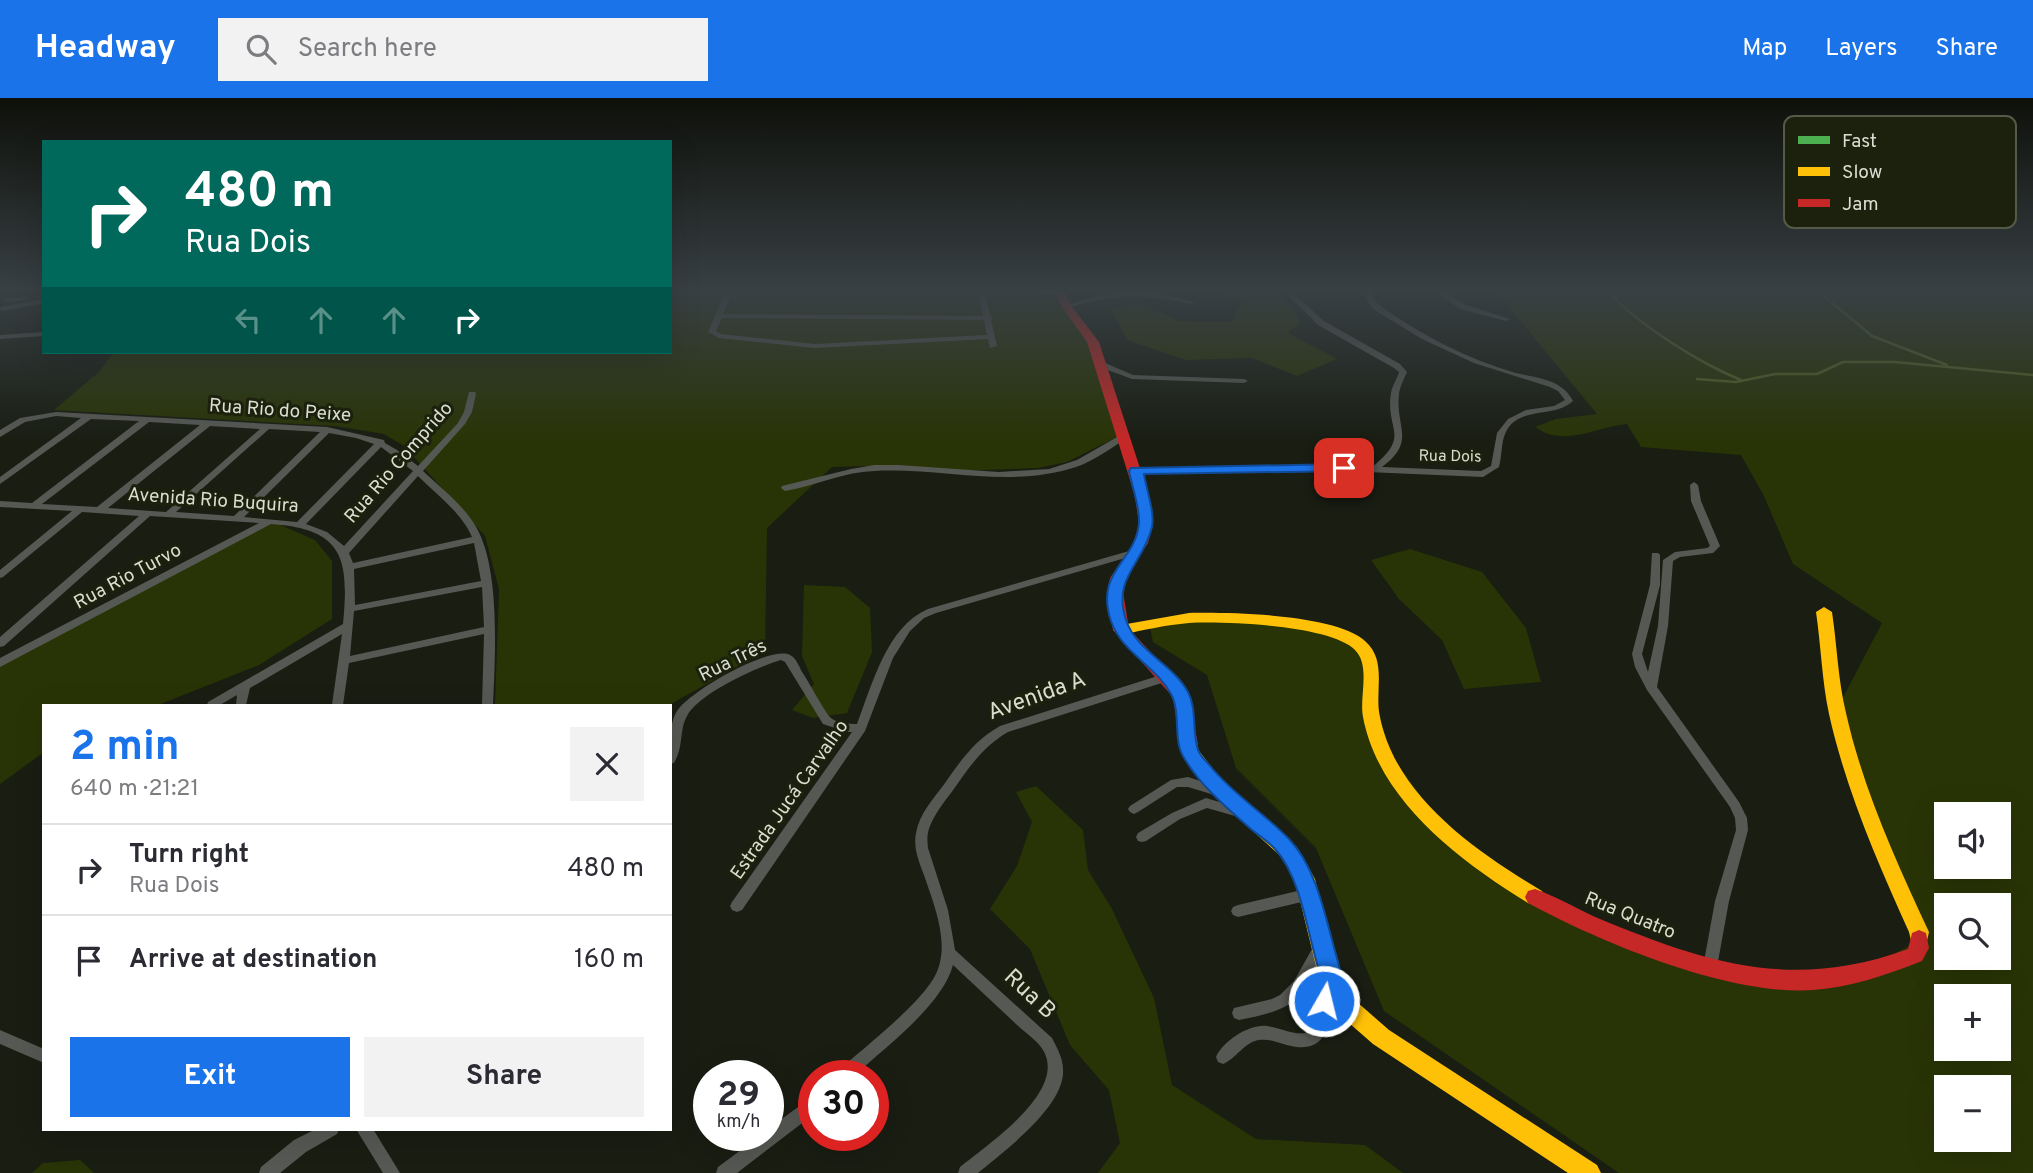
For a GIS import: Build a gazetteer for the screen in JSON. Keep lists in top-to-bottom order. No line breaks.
{"streets":{"street":["Rua Rio do Peixe","Rua Dois","Rua Rio Comprido","Avenida Rio Buquira","Rua Rio Turvo","Rua Três","Avenida A","Estrada Jucá Carvalho","Rua Quatro","Rua B"]},"crossings":[["Rua Rio do Peixe","Rua Rio Comprido"],["Rua Rio Comprido","Avenida Rio Buquira"],["Avenida Rio Buquira","Rua Rio Turvo"],["Rua Três","Estrada Jucá Carvalho"],["Avenida A","Rua B"]],"legend":["Fast","Slow","Jam"],"page":{"header":"Headway","search":"Search here","nav":["Map","Layers","Share"],"turn":["480 m","Rua Dois"],"heading":["2 min","640 m · 21:21"],"map_buttons":["+","−"],"list":[{"name":"Turn right","note":"Rua Dois","value":"480 m"},{"name":"Arrive at destination","value":"160 m"}],"buttons":["Exit","Share"],"speed":"29 km/h","limit":"30"}}
